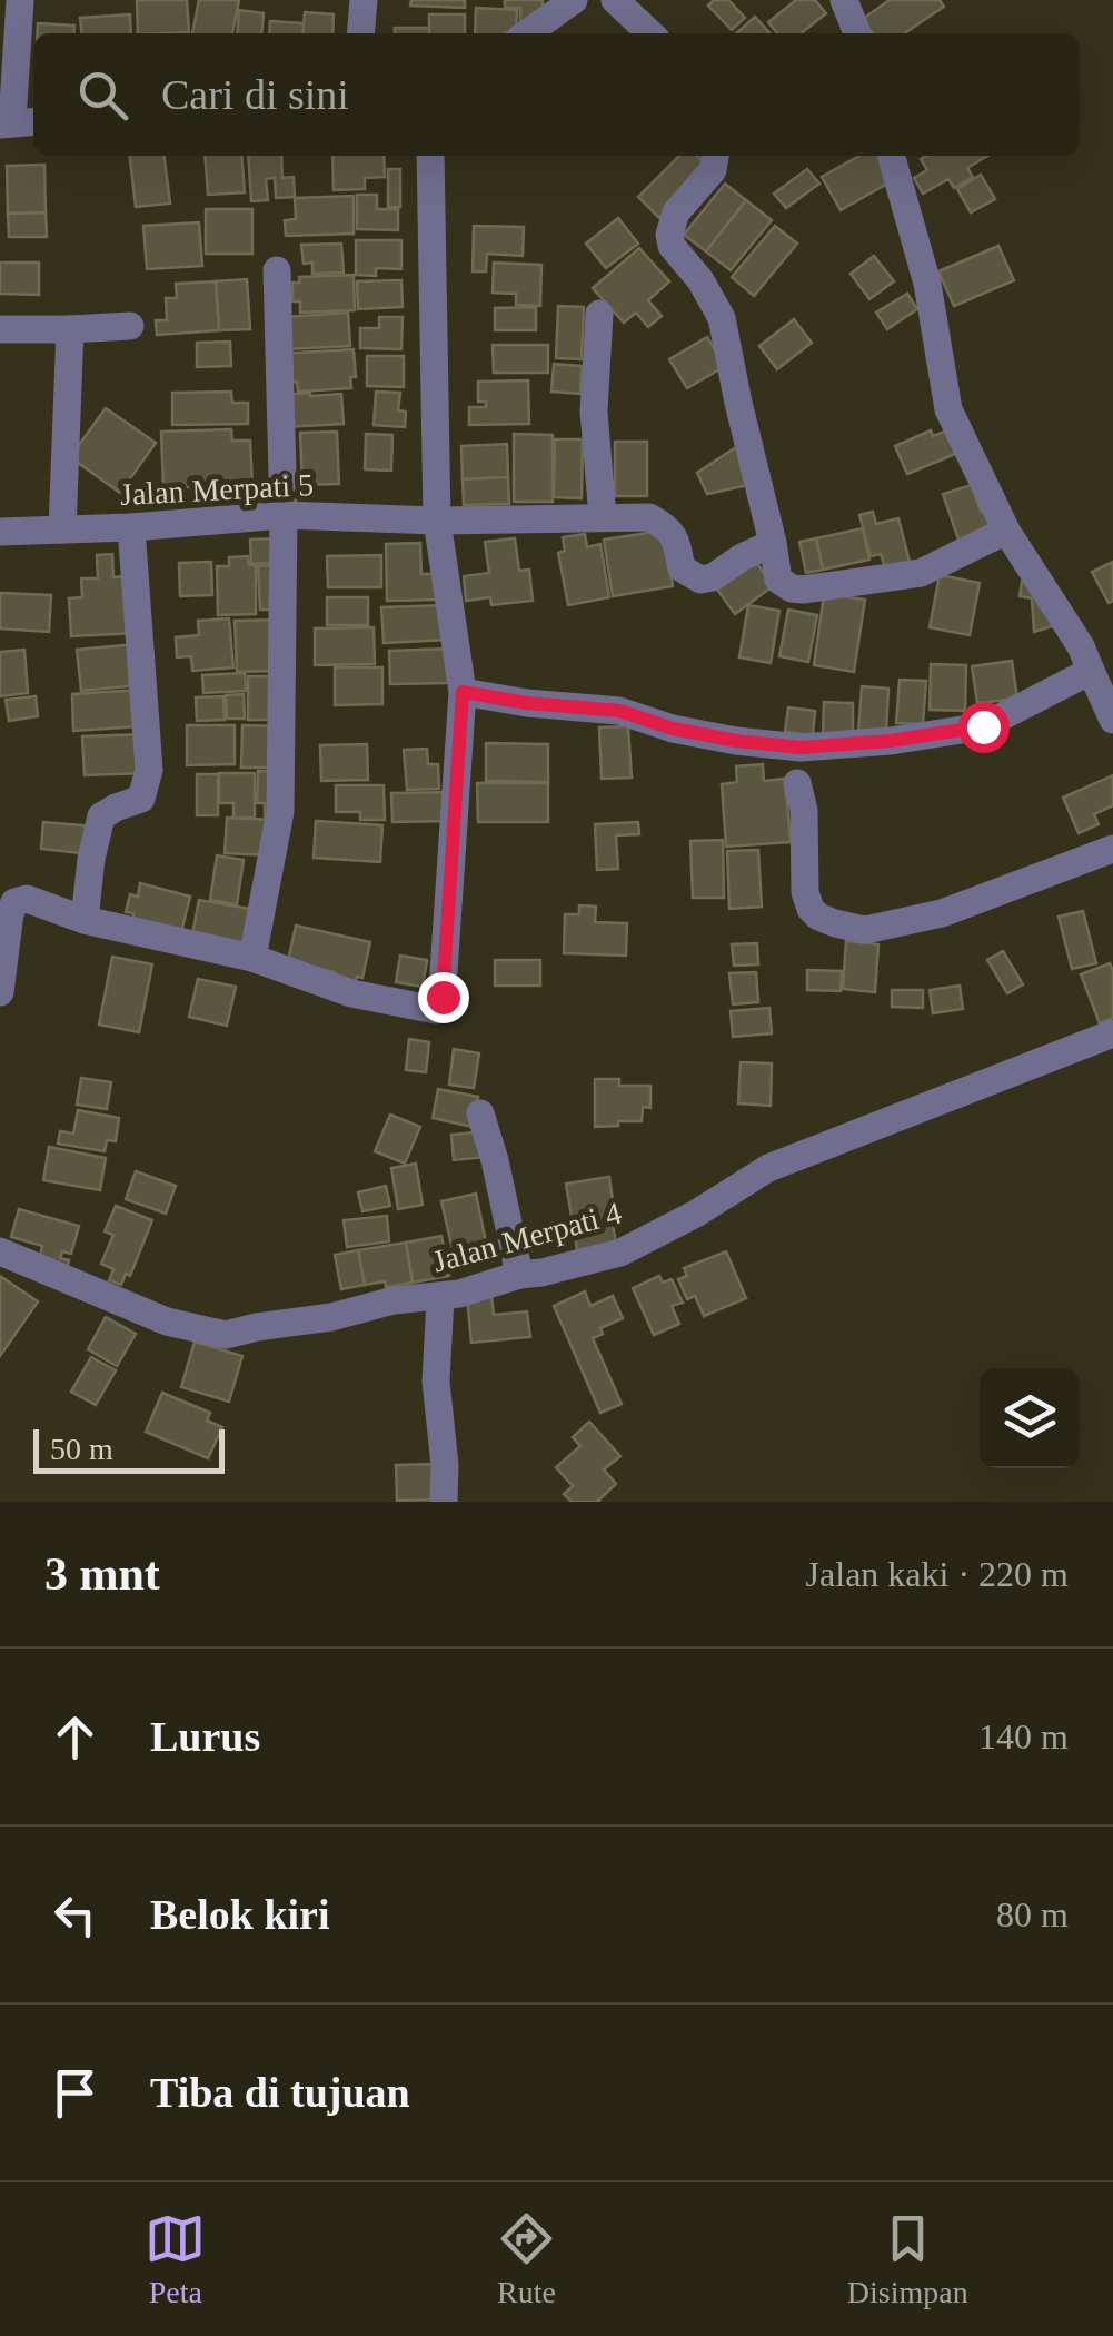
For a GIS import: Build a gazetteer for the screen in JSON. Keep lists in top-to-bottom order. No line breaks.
{"streets":{"street":["Jalan Merpati 5","Jalan Merpati 4"]},"scale_bar":"50 m","page":{"search":"Cari di sini","scale":"50 m","heading":["3 mnt","Jalan kaki · 220 m"],"list":[["Lurus","140 m"],["Belok kiri","80 m"],"Tiba di tujuan"],"nav":["Peta","Rute","Disimpan"]}}
